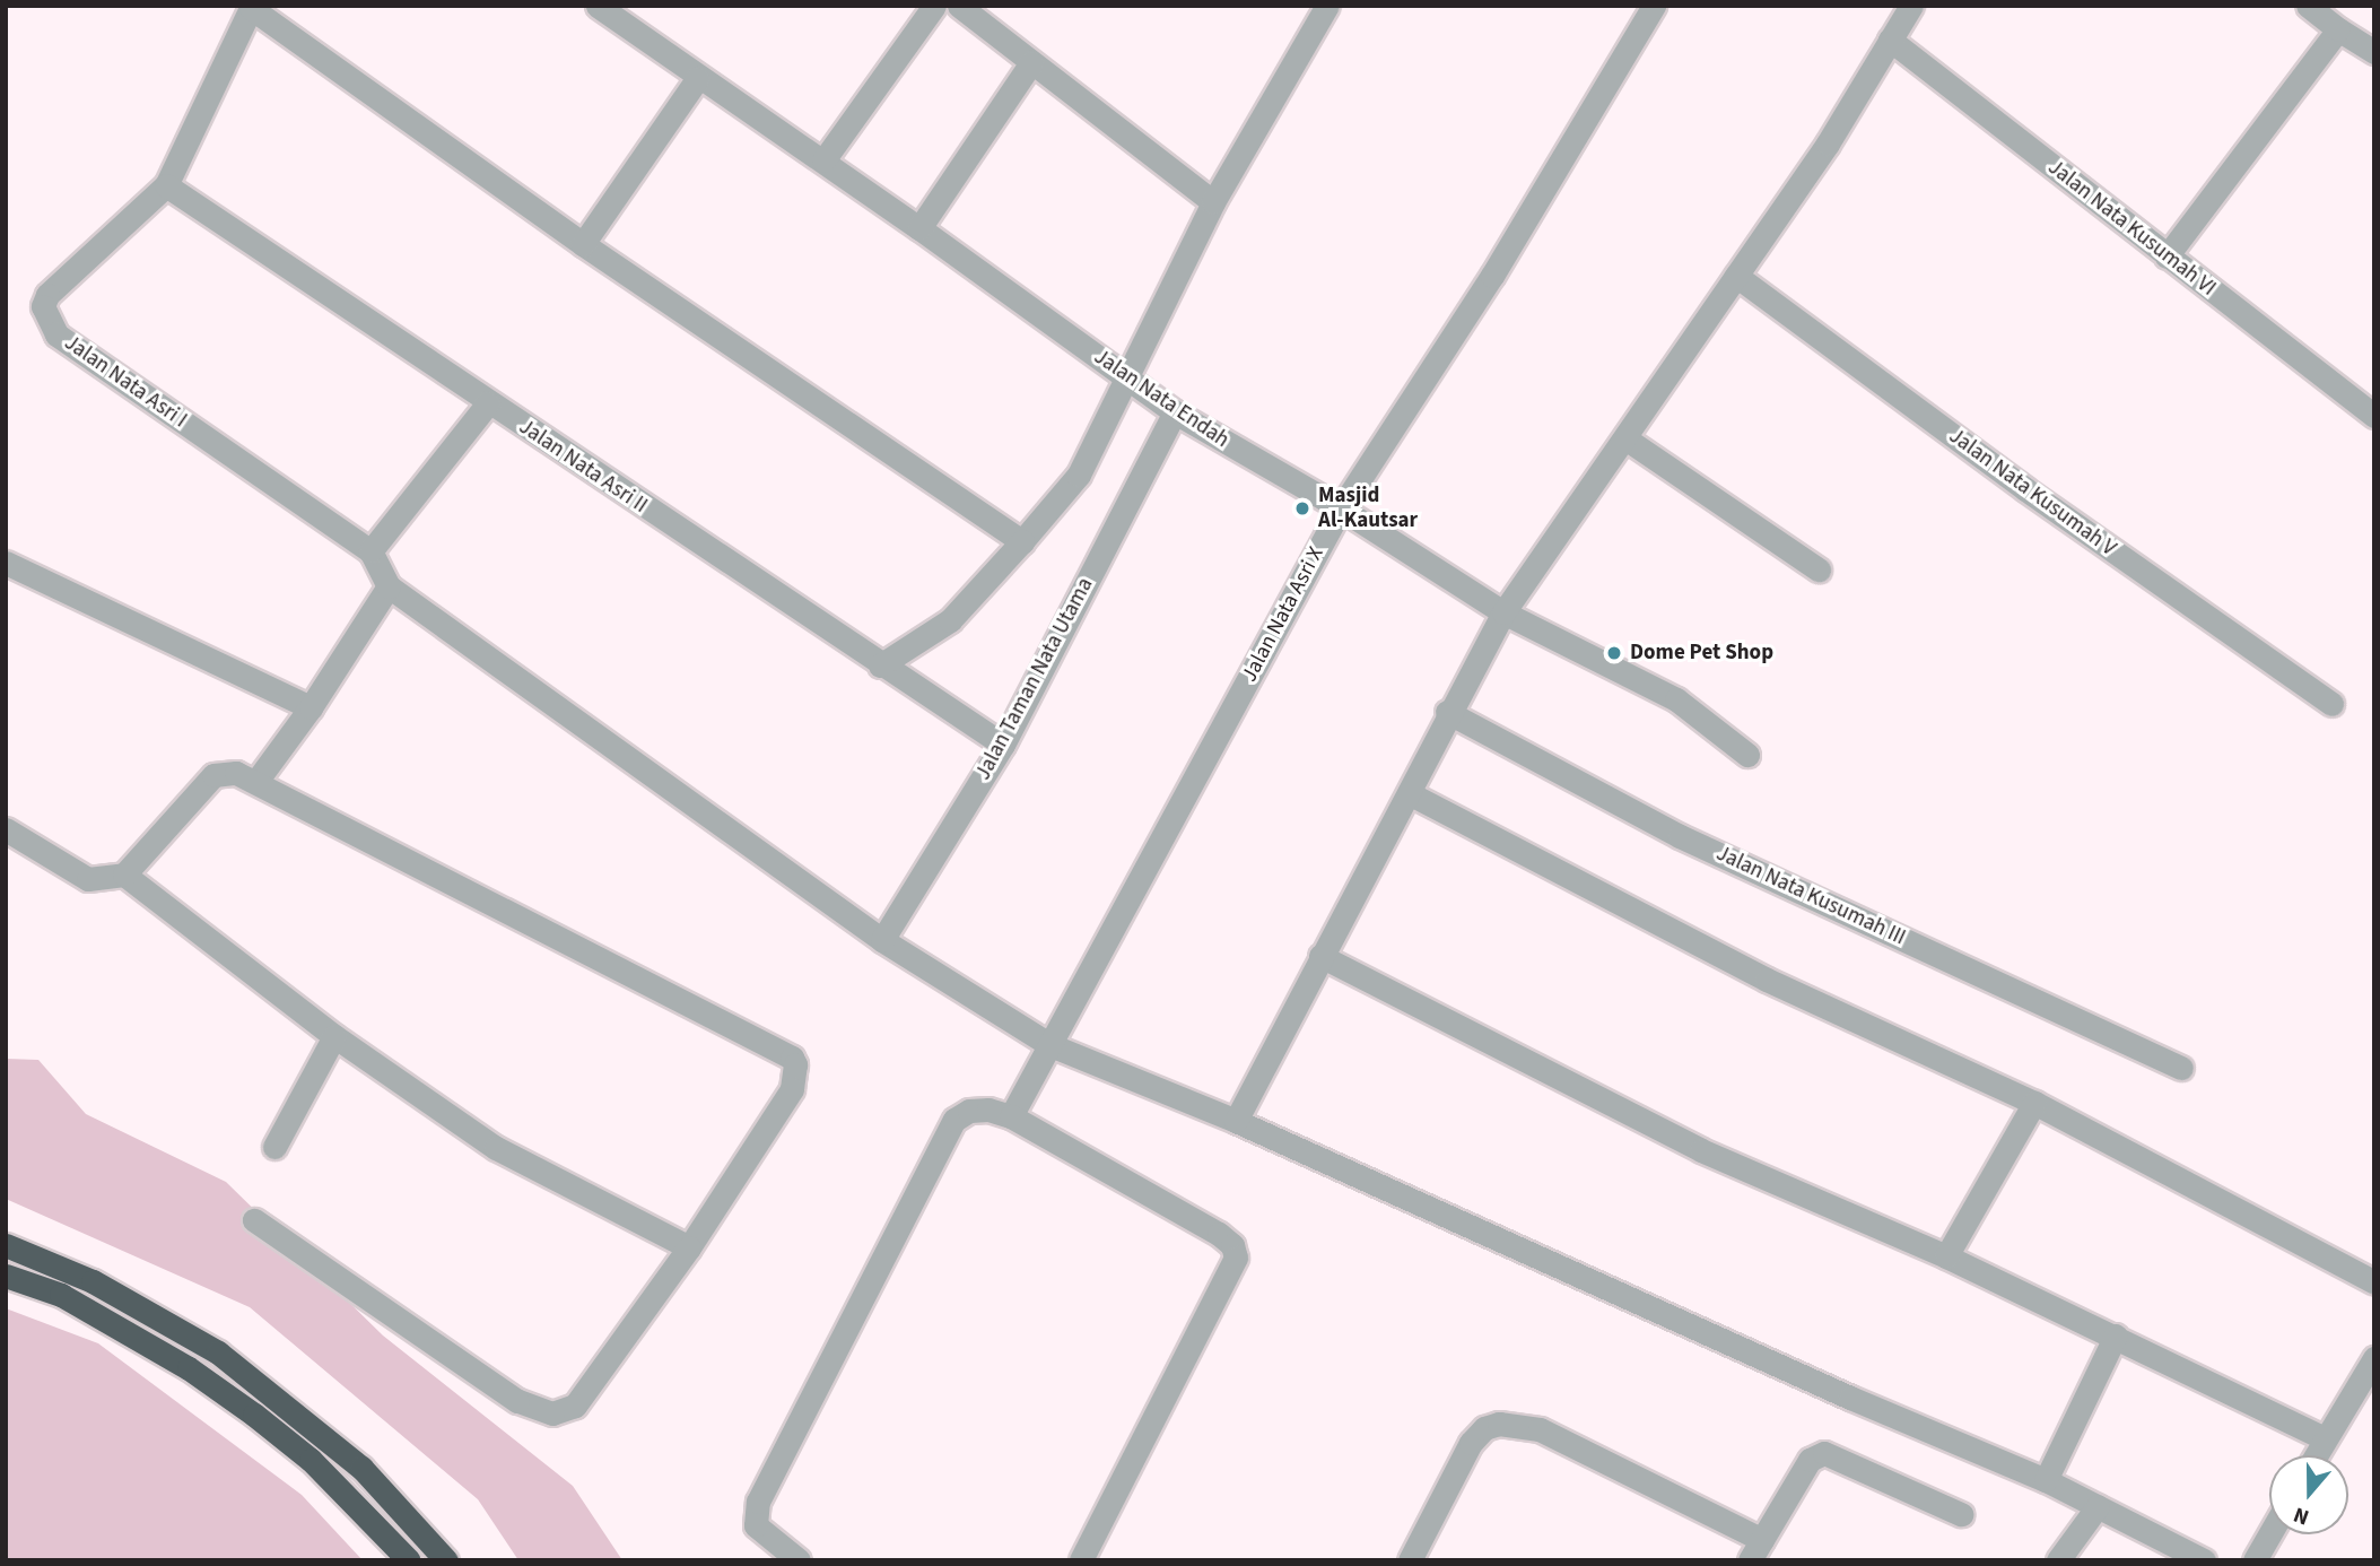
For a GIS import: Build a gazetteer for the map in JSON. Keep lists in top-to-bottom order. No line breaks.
{"streets":{"street":["Jalan Nata Kusumah VI","Jalan Nata Asri I","Jalan Nata Endah","Jalan Nata Asri II","Jalan Nata Kusumah V","Jalan Nata Asri X","Jalan Taman Nata Utama","Jalan Nata Kusumah III"]},"crossings":[["Jalan Nata Asri I","Jalan Nata Asri II"],["Jalan Nata Endah","Jalan Nata Asri X"],["Jalan Nata Endah","Jalan Taman Nata Utama"],["Jalan Nata Asri II","Jalan Taman Nata Utama"]],"places":["Masjid Al-Kautsar","Dome Pet Shop"],"north":"bottom"}
